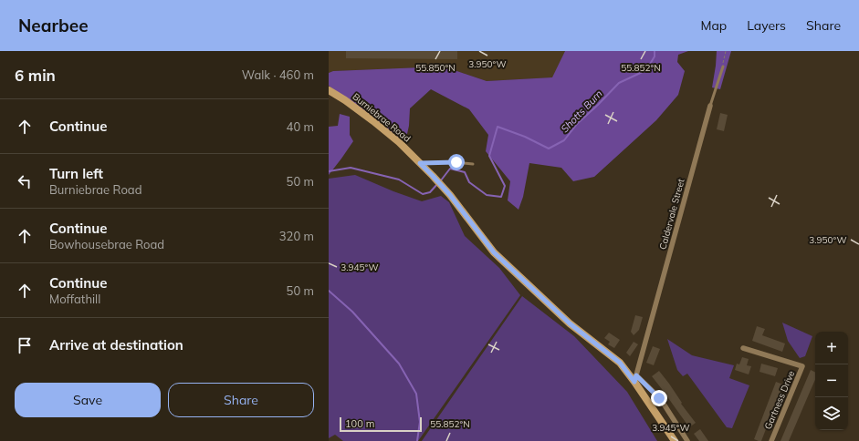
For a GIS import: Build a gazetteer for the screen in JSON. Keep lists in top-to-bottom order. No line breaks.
{"streets":{"street":["Burniebrae Road","Caldervale Street","Gartness Drive"]},"crossings":[["Burniebrae Road","Caldervale Street"]],"water":["Shotts Burn"],"scale_bar":"100 m","page":{"header":"Nearbee","nav":["Map","Layers","Share"],"heading":["6 min","Walk · 460 m"],"list":[["Continue","40 m"],["Turn left","Burniebrae Road","50 m"],["Continue","Bowhousebrae Road","320 m"],["Continue","Moffathill","50 m"],"Arrive at destination"],"map_buttons":["+","−"],"buttons":["Save","Share"],"scale":"100 m"},"coordinates":["3.950°W","55.850°N","55.852°N","3.945°W"]}
